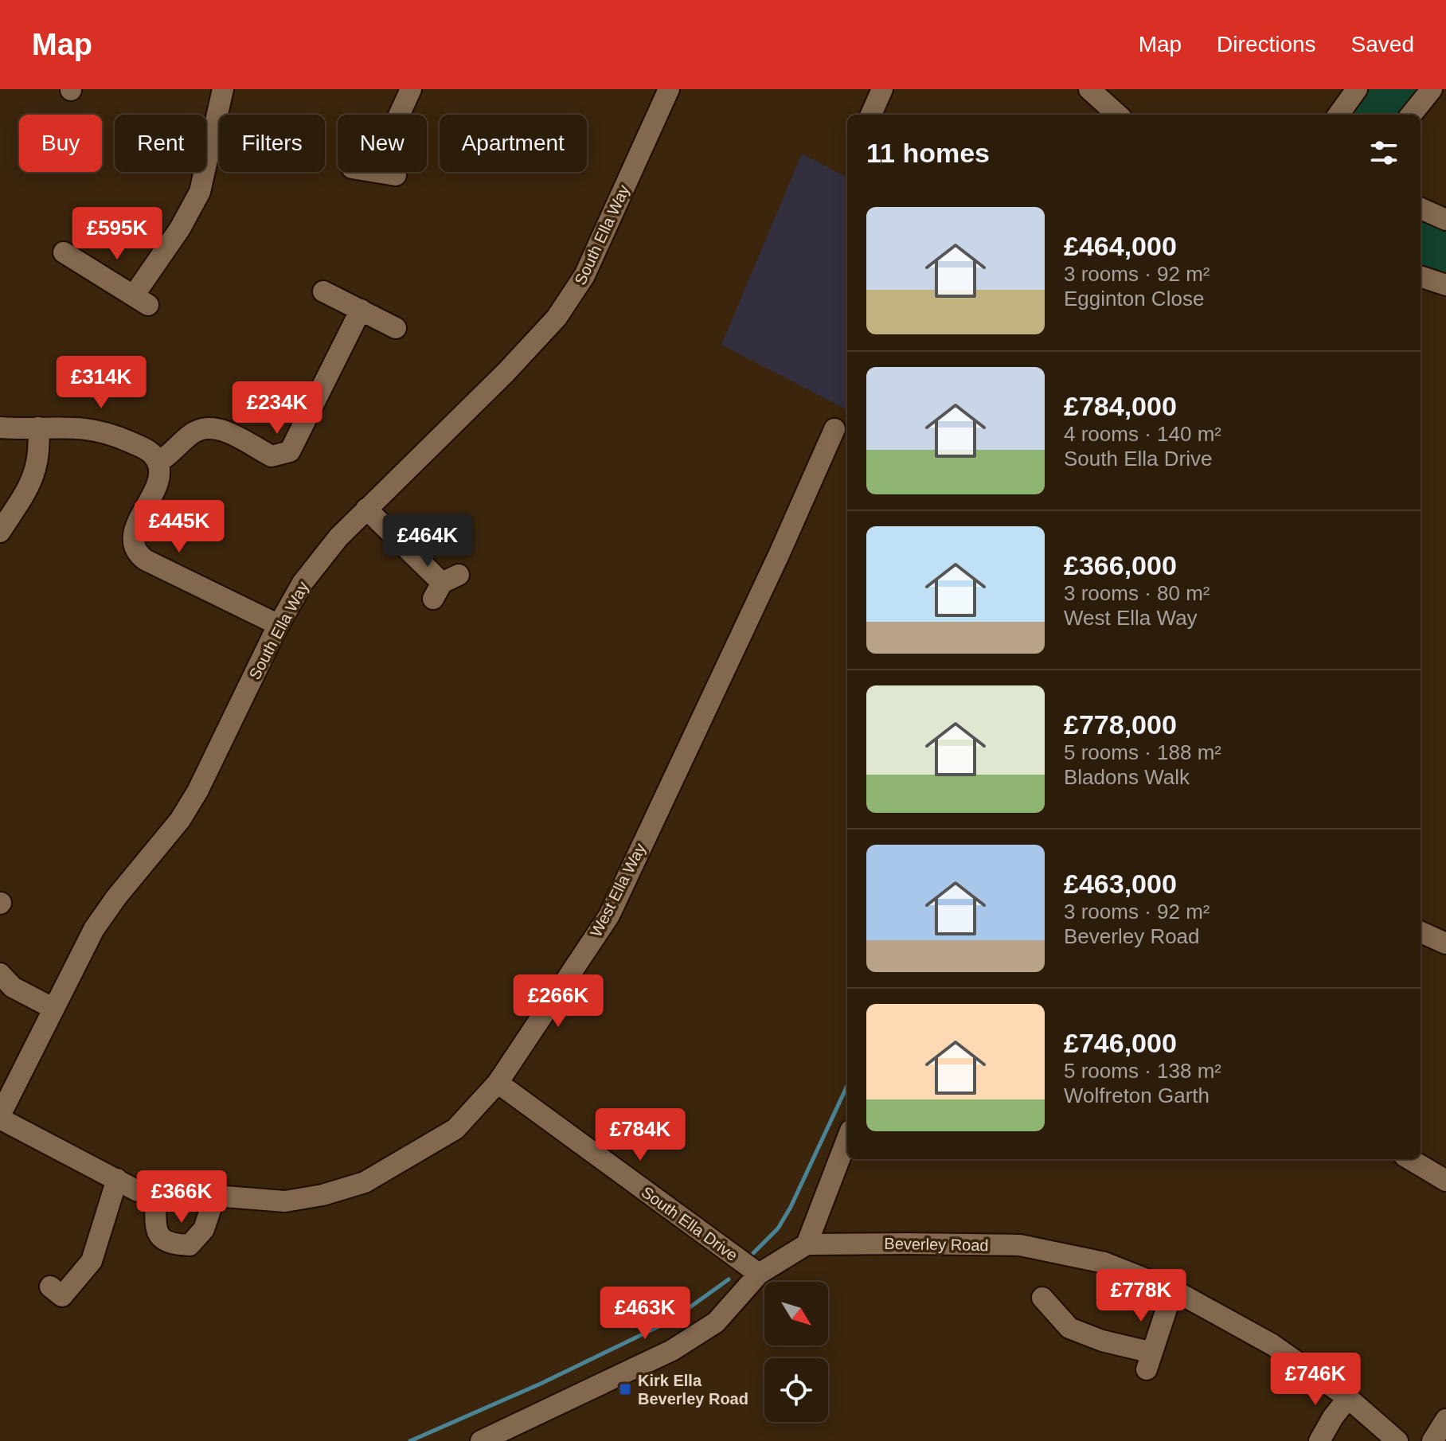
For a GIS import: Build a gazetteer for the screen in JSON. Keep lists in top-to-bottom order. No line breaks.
{"streets":{"street":["South Ella Way","West Ella Way","South Ella Drive","Beverley Road"]},"crossings":[["West Ella Way","South Ella Drive"]],"places":{"transit":["Kirk Ella Beverley Road"]},"north":"bottom right","page":{"header":"Map","nav":["Map","Directions","Saved"],"chip":["Buy","Rent","Filters","New","Apartment"],"heading":"11 homes","list":[{"name":"£464,000","note":"3 rooms · 92 m² · Egginton Close"},{"name":"£784,000","note":"4 rooms · 140 m² · South Ella Drive"},{"name":"£366,000","note":"3 rooms · 80 m² · West Ella Way"},{"name":"£778,000","note":"5 rooms · 188 m² · Bladons Walk"},{"name":"£463,000","note":"3 rooms · 92 m² · Beverley Road"},{"name":"£746,000","note":"5 rooms · 138 m² · Wolfreton Garth"}],"price":["£595K","£314K","£234K","£445K","£464K","£266K","£784K","£366K","£778K","£463K","£746K"]}}
